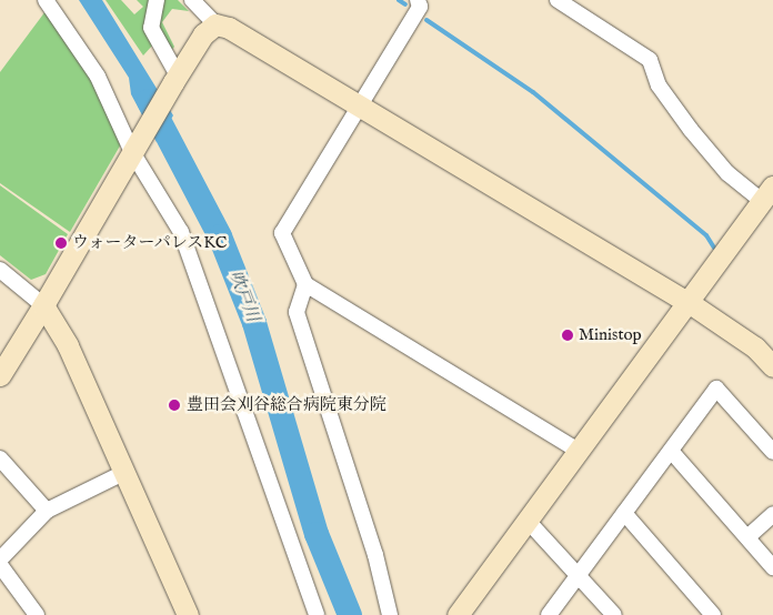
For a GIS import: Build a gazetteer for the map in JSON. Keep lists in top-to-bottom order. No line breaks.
{"water":["吹戸川"],"places":["ウォーターパレスKC","Ministop","豊田会刈谷総合病院東分院"]}
